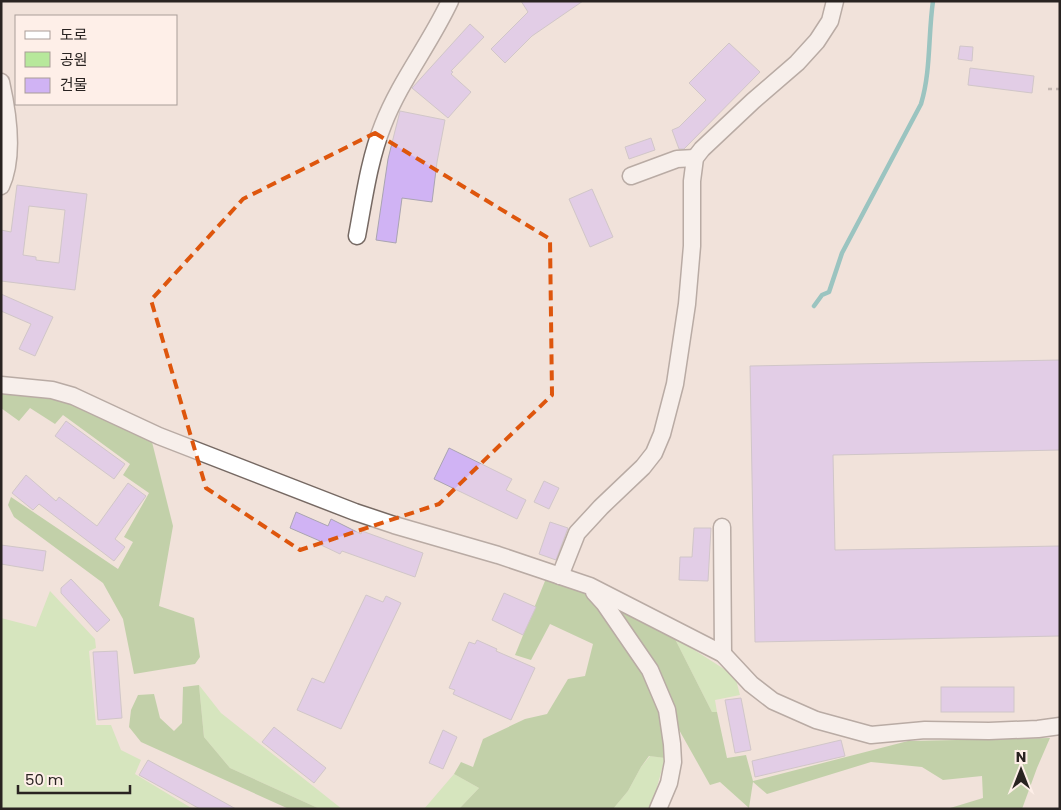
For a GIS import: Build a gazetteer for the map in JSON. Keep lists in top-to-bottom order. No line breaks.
{"legend":["도로","공원","건물"],"scale_bar":"50 m","north":"top"}
